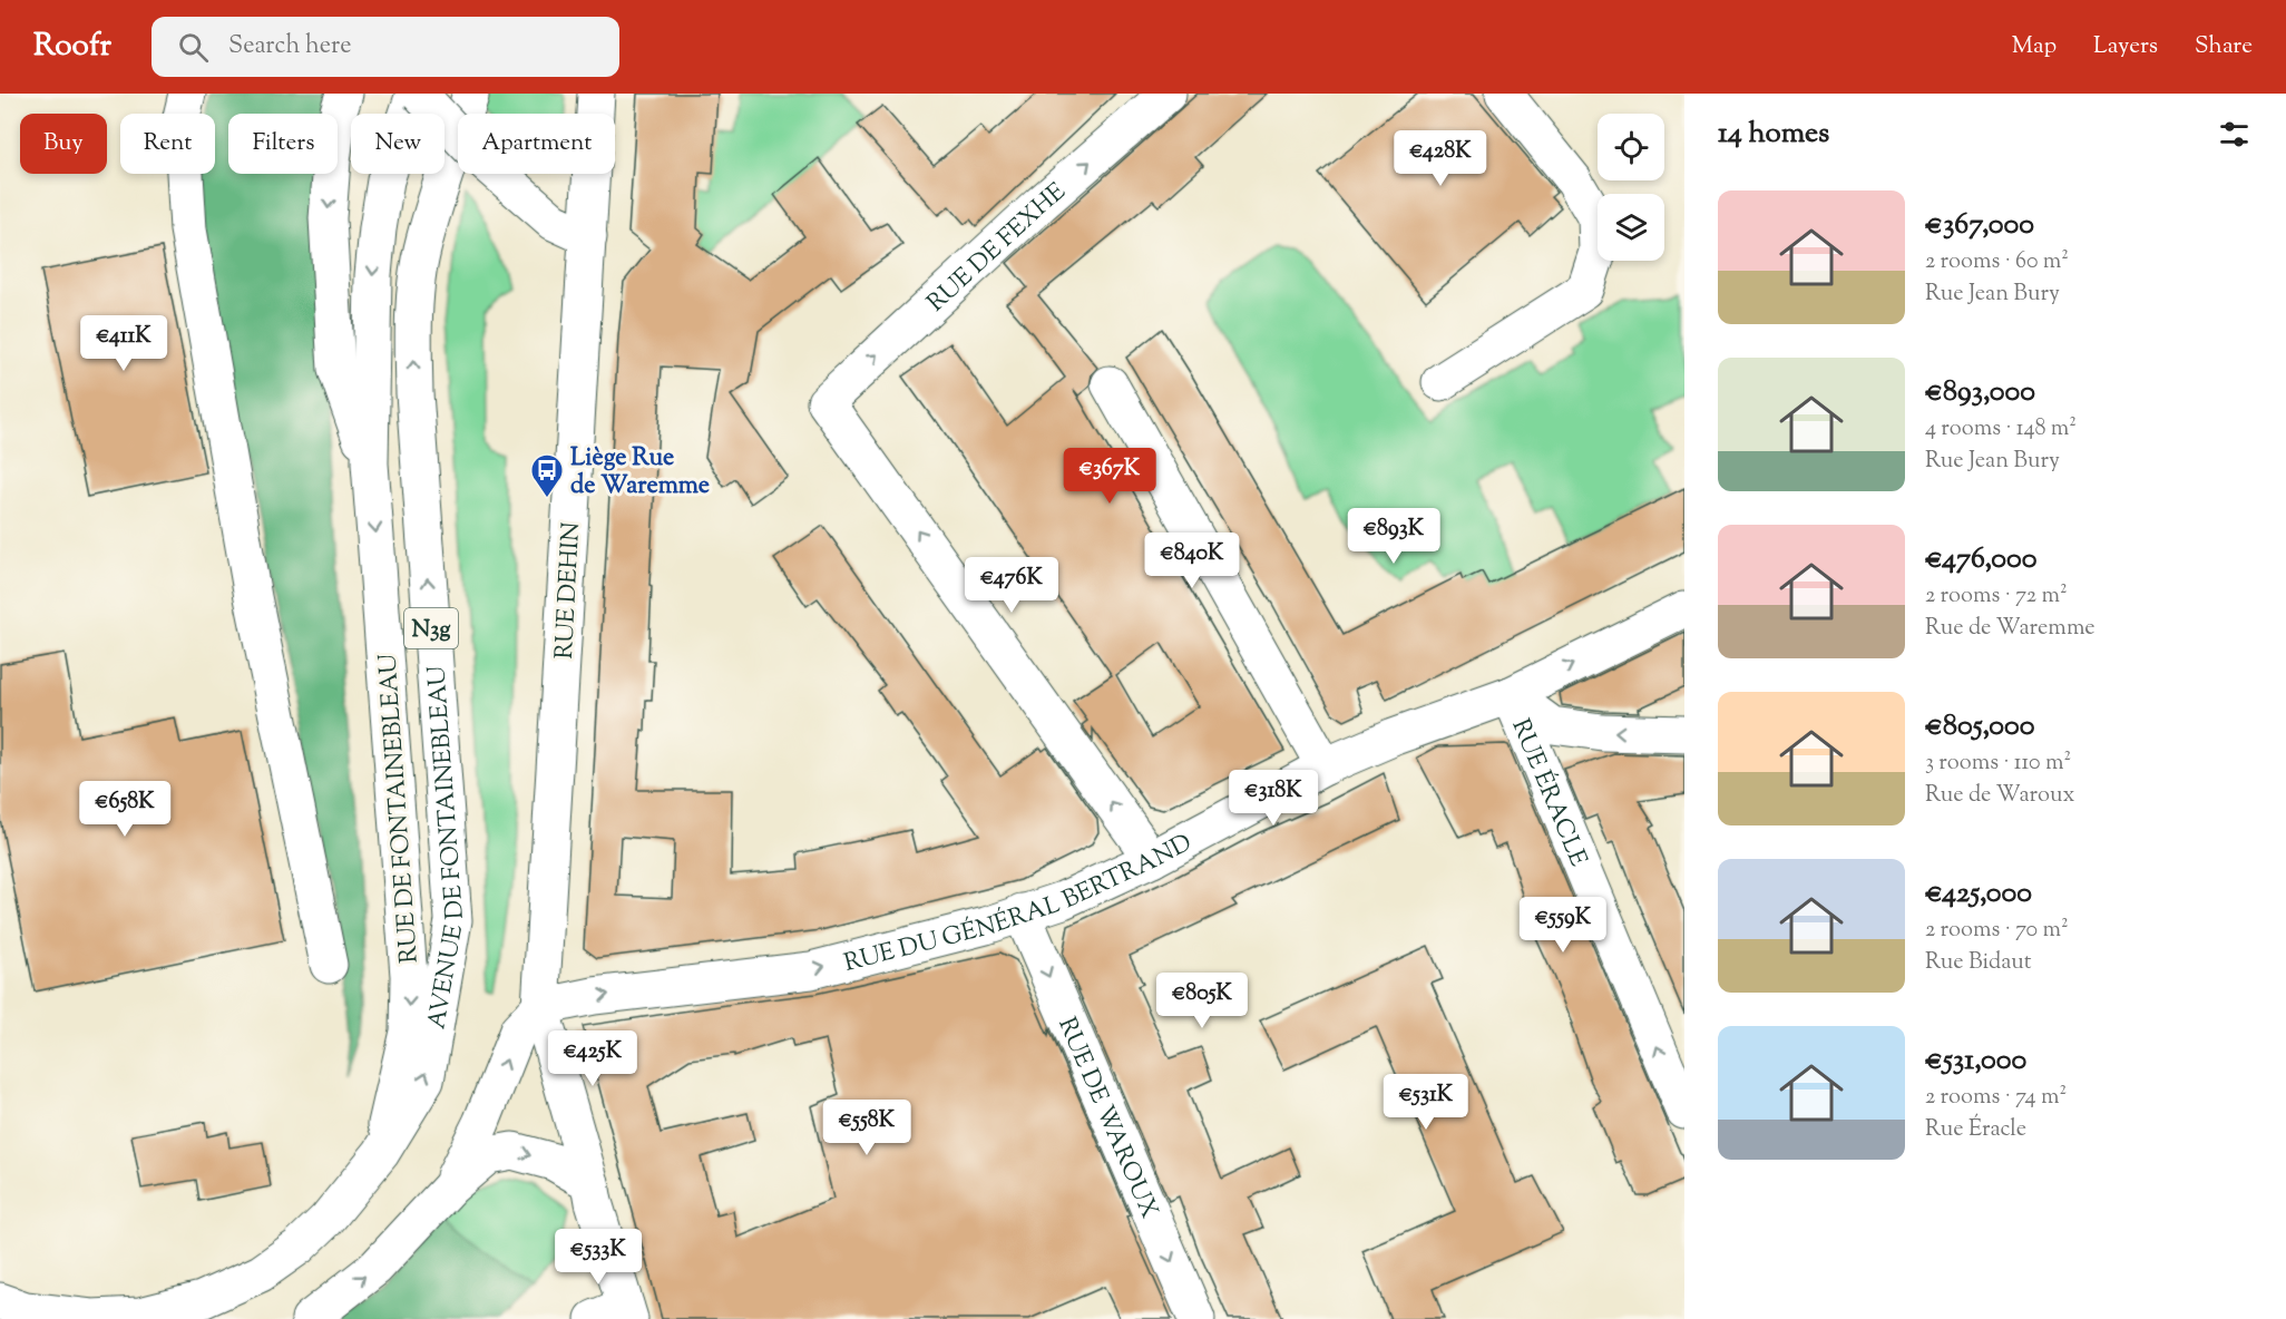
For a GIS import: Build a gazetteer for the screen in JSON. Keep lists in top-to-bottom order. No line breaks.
{"streets":{"street":["RUE DE FEXHE","RUE DEHIN","N3g","RUE ÉRACLE","RUE DE FONTAINEBLEAU","AVENUE DE FONTAINEBLEAU","RUE DU GÉNÉRAL BERTRAND","RUE DE WAROUX"]},"crossings":[["RUE DE FEXHE","RUE DU GÉNÉRAL BERTRAND"],["RUE DEHIN","RUE DU GÉNÉRAL BERTRAND"],["N3g","RUE DE FONTAINEBLEAU"],["N3g","AVENUE DE FONTAINEBLEAU"],["RUE ÉRACLE","RUE DU GÉNÉRAL BERTRAND"],["RUE DE FONTAINEBLEAU","AVENUE DE FONTAINEBLEAU"],["RUE DU GÉNÉRAL BERTRAND","RUE DE WAROUX"]],"one_way":["RUE ÉRACLE","RUE DU GÉNÉRAL BERTRAND","RUE DE WAROUX"],"places":{"bus stop":["Liège Rue de Waremme"]},"page":{"header":"Roofr","search":"Search here","nav":["Map","Layers","Share"],"heading":"14 homes","chip":["Buy","Rent","Filters","New","Apartment"],"price":["€428K","€411K","€367K","€893K","€840K","€476K","€318K","€658K","€559K","€805K","€425K","€531K","€558K","€533K"],"list":[{"name":"€367,000","note":"2 rooms · 60 m² · Rue Jean Bury"},{"name":"€893,000","note":"4 rooms · 148 m² · Rue Jean Bury"},{"name":"€476,000","note":"2 rooms · 72 m² · Rue de Waremme"},{"name":"€805,000","note":"3 rooms · 110 m² · Rue de Waroux"},{"name":"€425,000","note":"2 rooms · 70 m² · Rue Bidaut"},{"name":"€531,000","note":"2 rooms · 74 m² · Rue Éracle"}]}}
